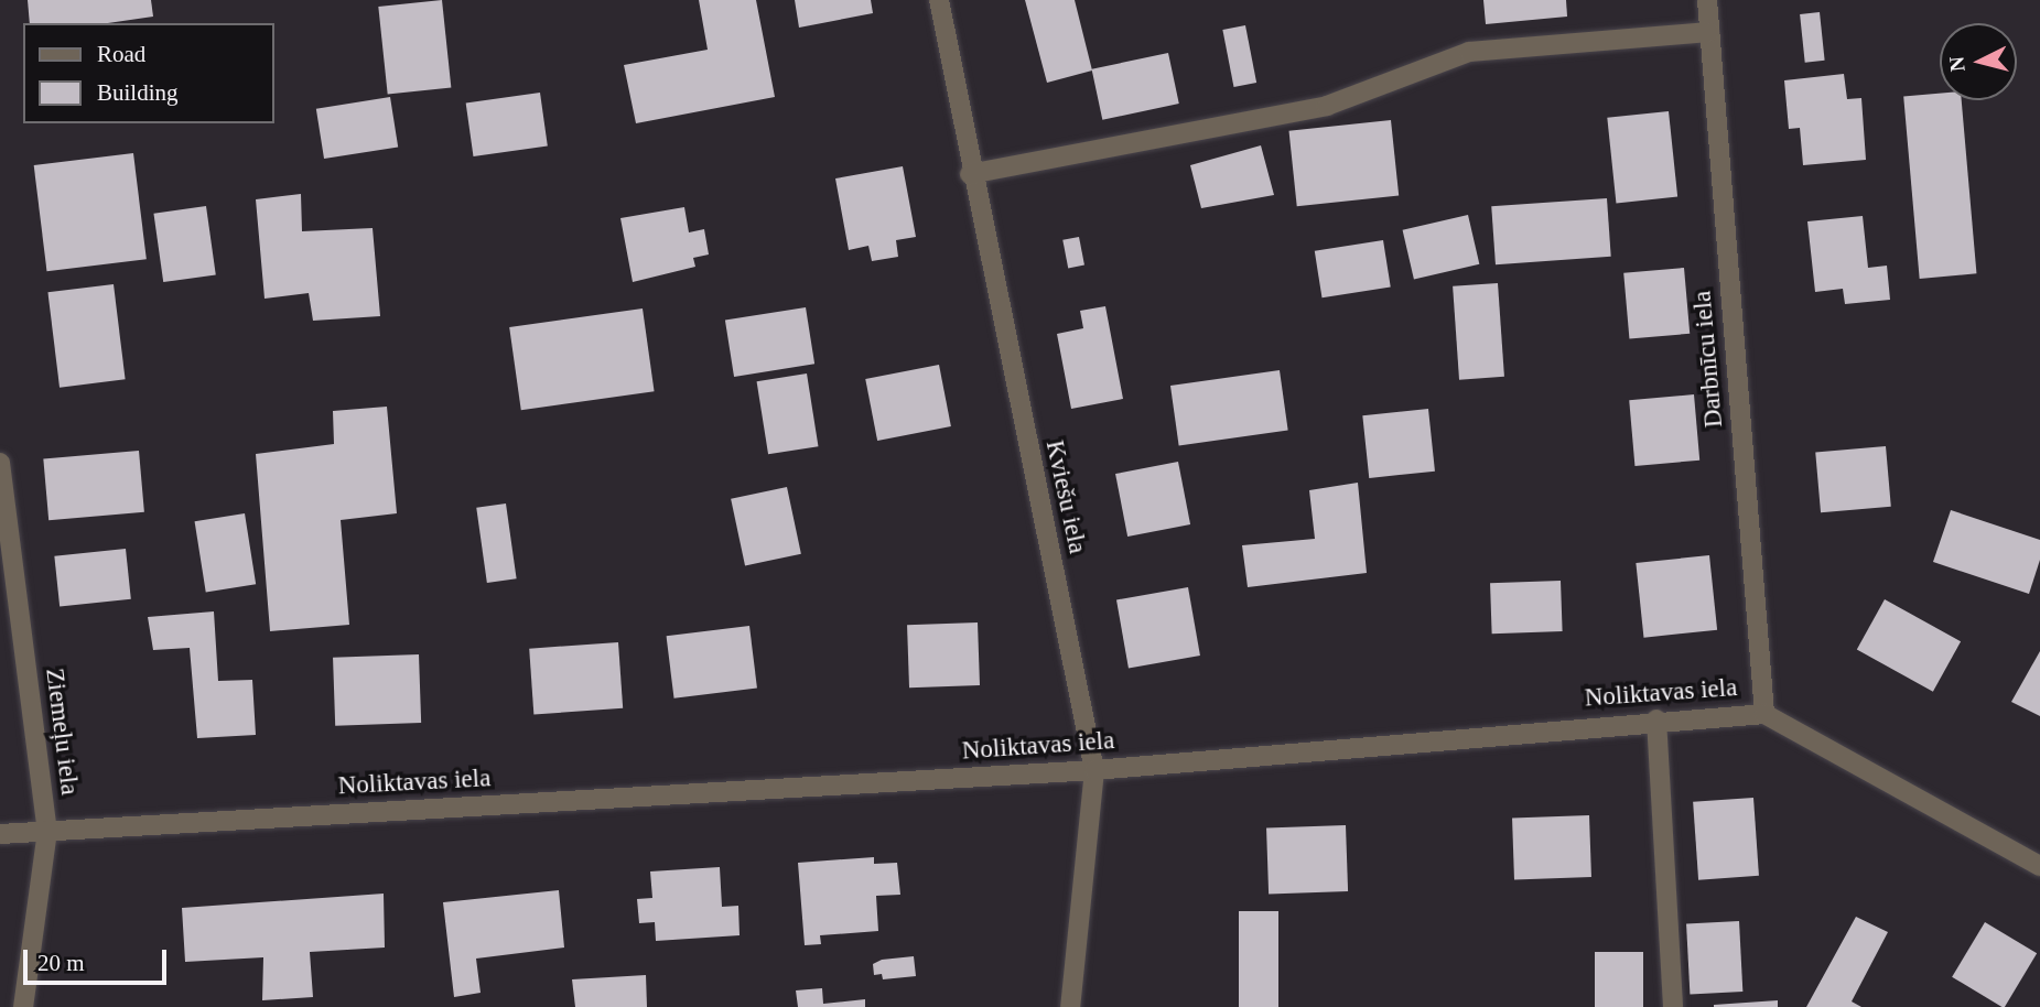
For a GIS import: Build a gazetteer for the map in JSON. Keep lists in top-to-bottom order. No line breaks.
{"streets":{"street":["Darbnīcu iela","Kviešu iela","Noliktavas iela","Ziemeļu iela"]},"crossings":[["Darbnīcu iela","Noliktavas iela"],["Kviešu iela","Noliktavas iela"],["Noliktavas iela","Ziemeļu iela"]],"legend":["Road","Building"],"scale_bar":"20 m","north":"left"}
